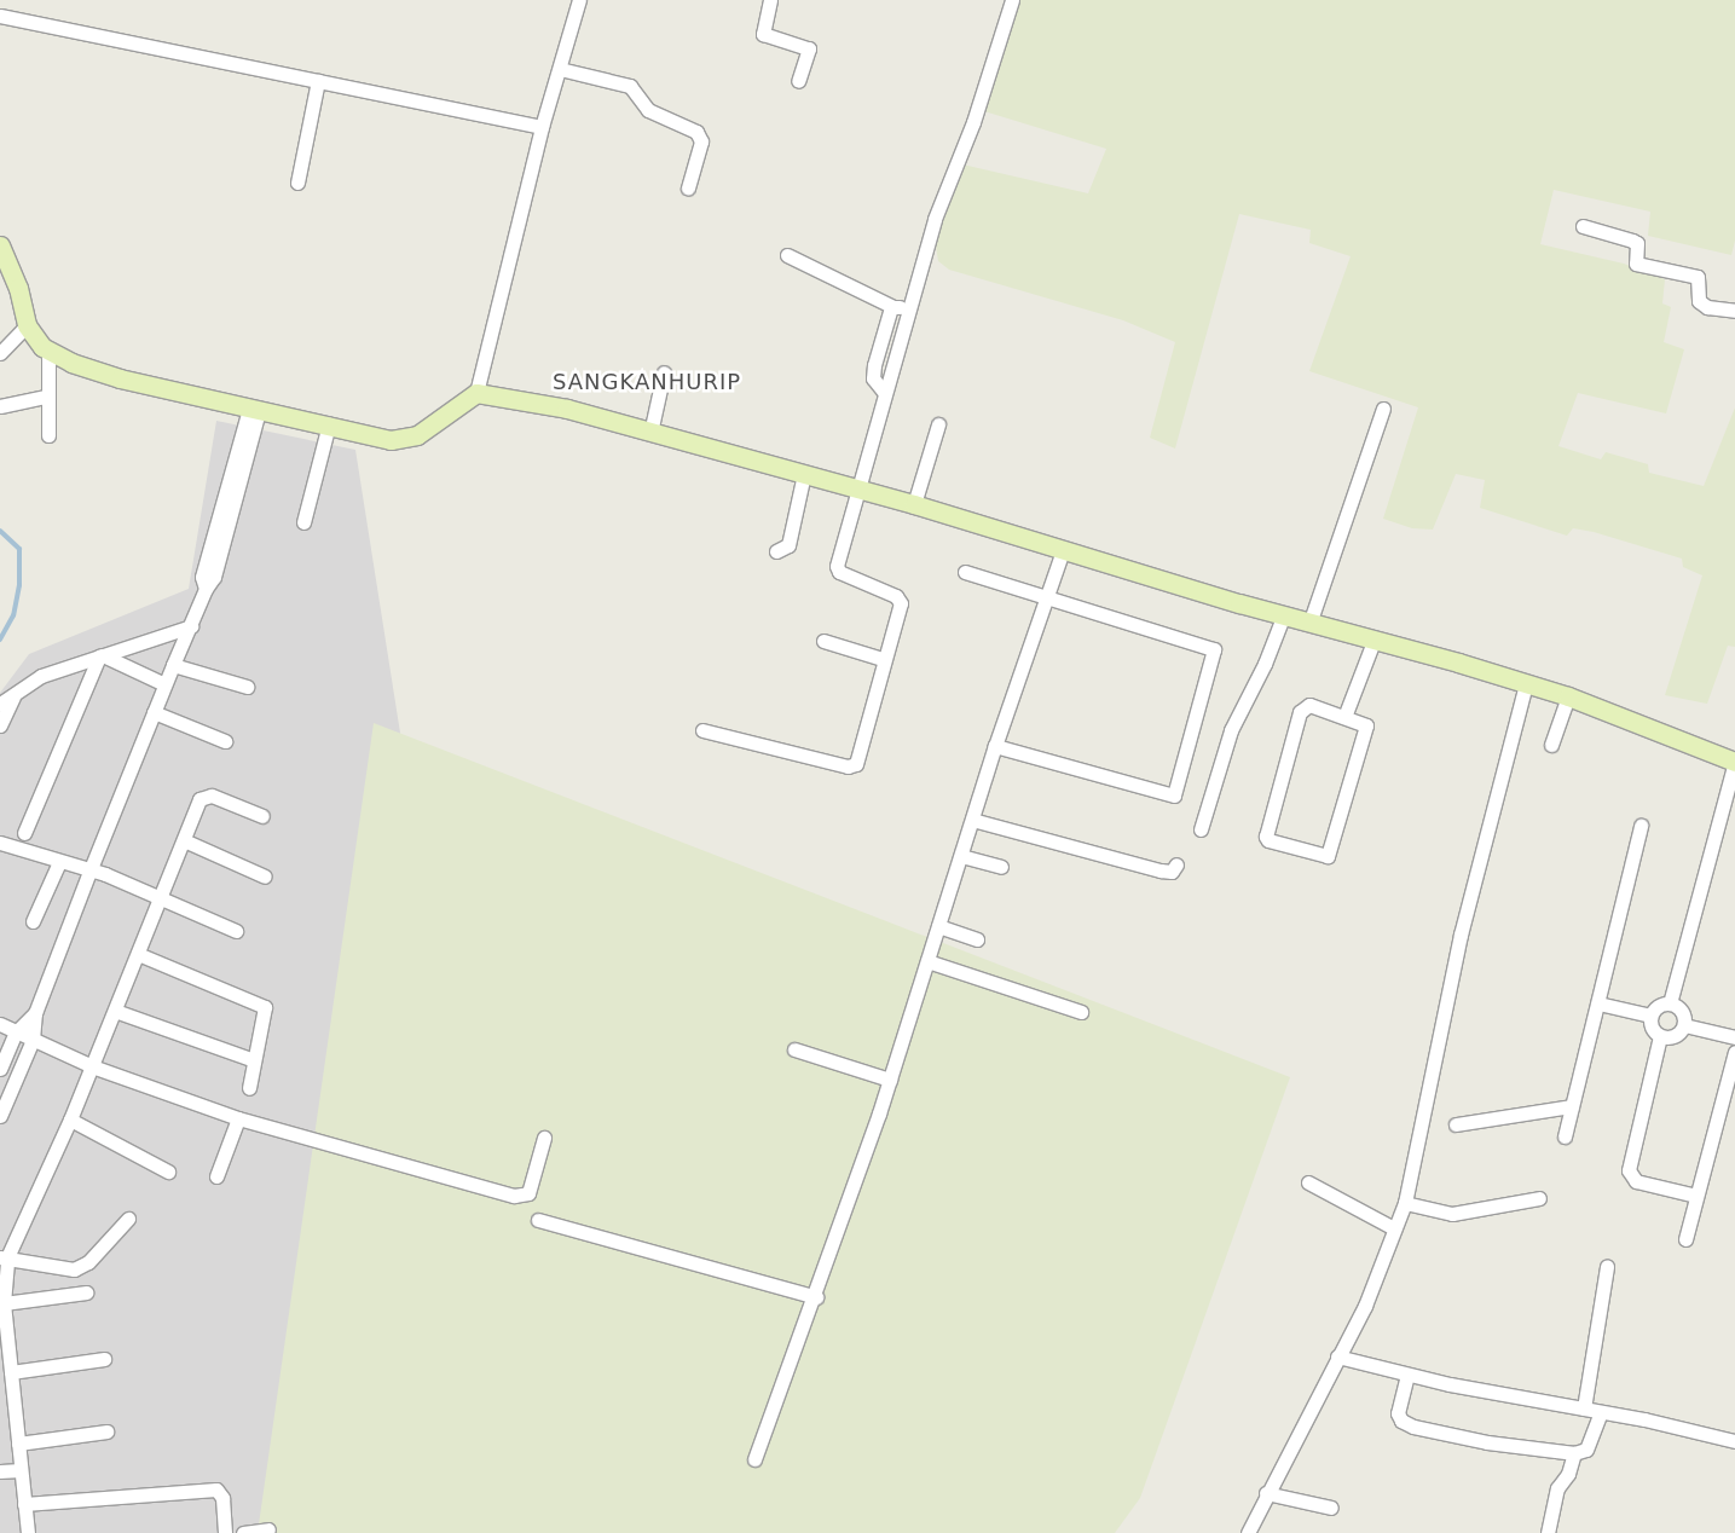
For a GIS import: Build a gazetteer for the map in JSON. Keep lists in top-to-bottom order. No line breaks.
{"districts":["SANGKANHURIP"]}
